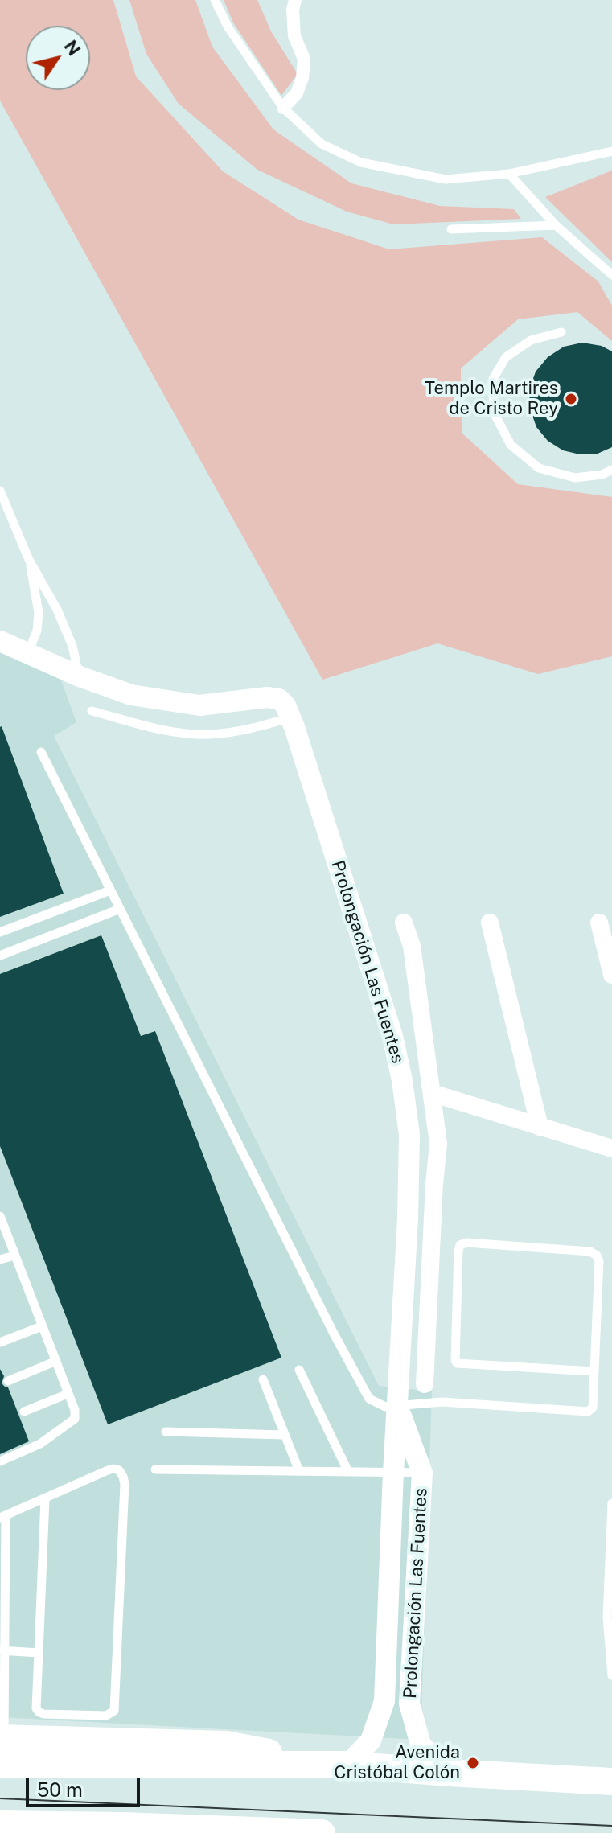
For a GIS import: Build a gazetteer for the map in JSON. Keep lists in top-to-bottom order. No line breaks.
{"streets":{"street":["Prolongación Las Fuentes"]},"places":["Templo Martires de Cristo Rey","Avenida Cristóbal Colón"],"scale_bar":"50 m","north":"top right"}
